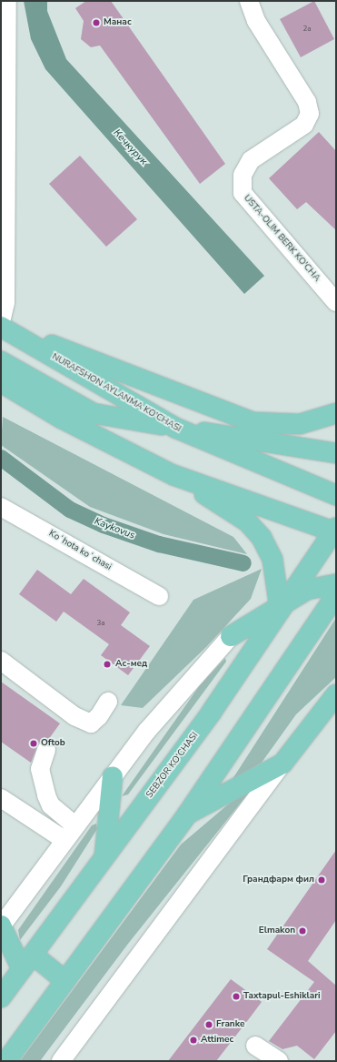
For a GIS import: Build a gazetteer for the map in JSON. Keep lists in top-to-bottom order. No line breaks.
{"streets":{"main road":["NURAFSHON AYLANMA KO'CHASI","SEBZOR KO‘CHASI"],"street":["USTA-OLIM BERK KO'CHA","Koʻhota koʻchasi"]},"water":["Кечкурук","Kaykovus"],"places":["Манас","Ас-мед","Oftob","Грандфарм фил","Elmakon","Taxtapul-Eshiklari","Franke","Attimec"],"house_numbers":["2a","3а"]}
